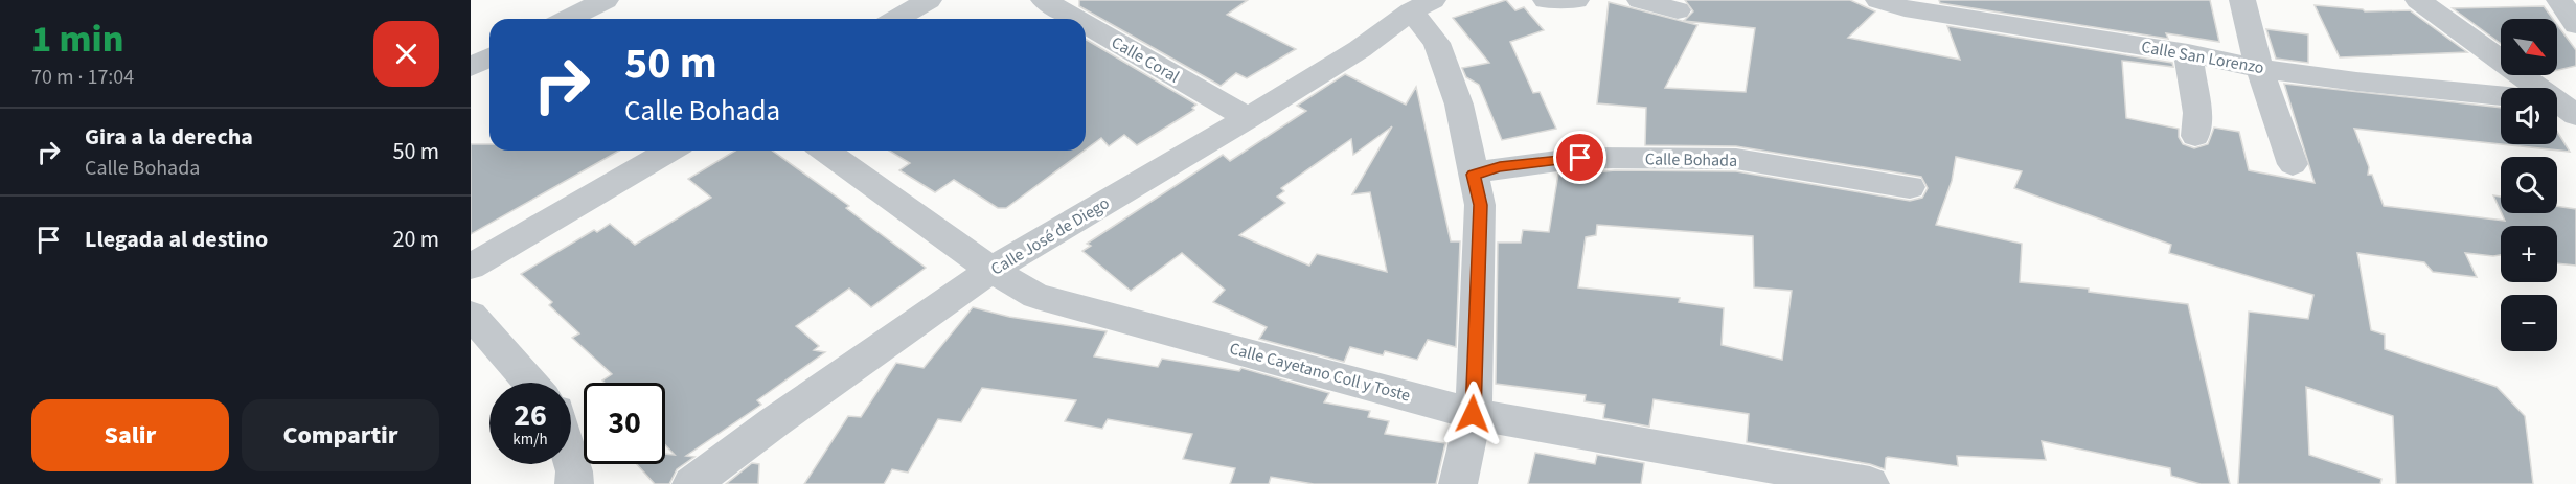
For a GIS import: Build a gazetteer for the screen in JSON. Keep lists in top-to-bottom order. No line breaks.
{"streets":{"street":["Calle San Lorenzo","Calle Coral","Calle Bohada","Calle José de Diego","Calle Cayetano Coll y Toste"]},"crossings":[["Calle Coral","Calle José de Diego"],["Calle José de Diego","Calle Cayetano Coll y Toste"]],"north":"bottom right","page":{"heading":["1 min","70 m · 17:04"],"map_buttons":["+","−"],"turn":["50 m","Calle Bohada"],"list":[{"name":"Gira a la derecha","note":"Calle Bohada","value":"50 m"},{"name":"Llegada al destino","value":"20 m"}],"speed":"26 km/h","limit":"30","buttons":["Salir","Compartir"]}}
